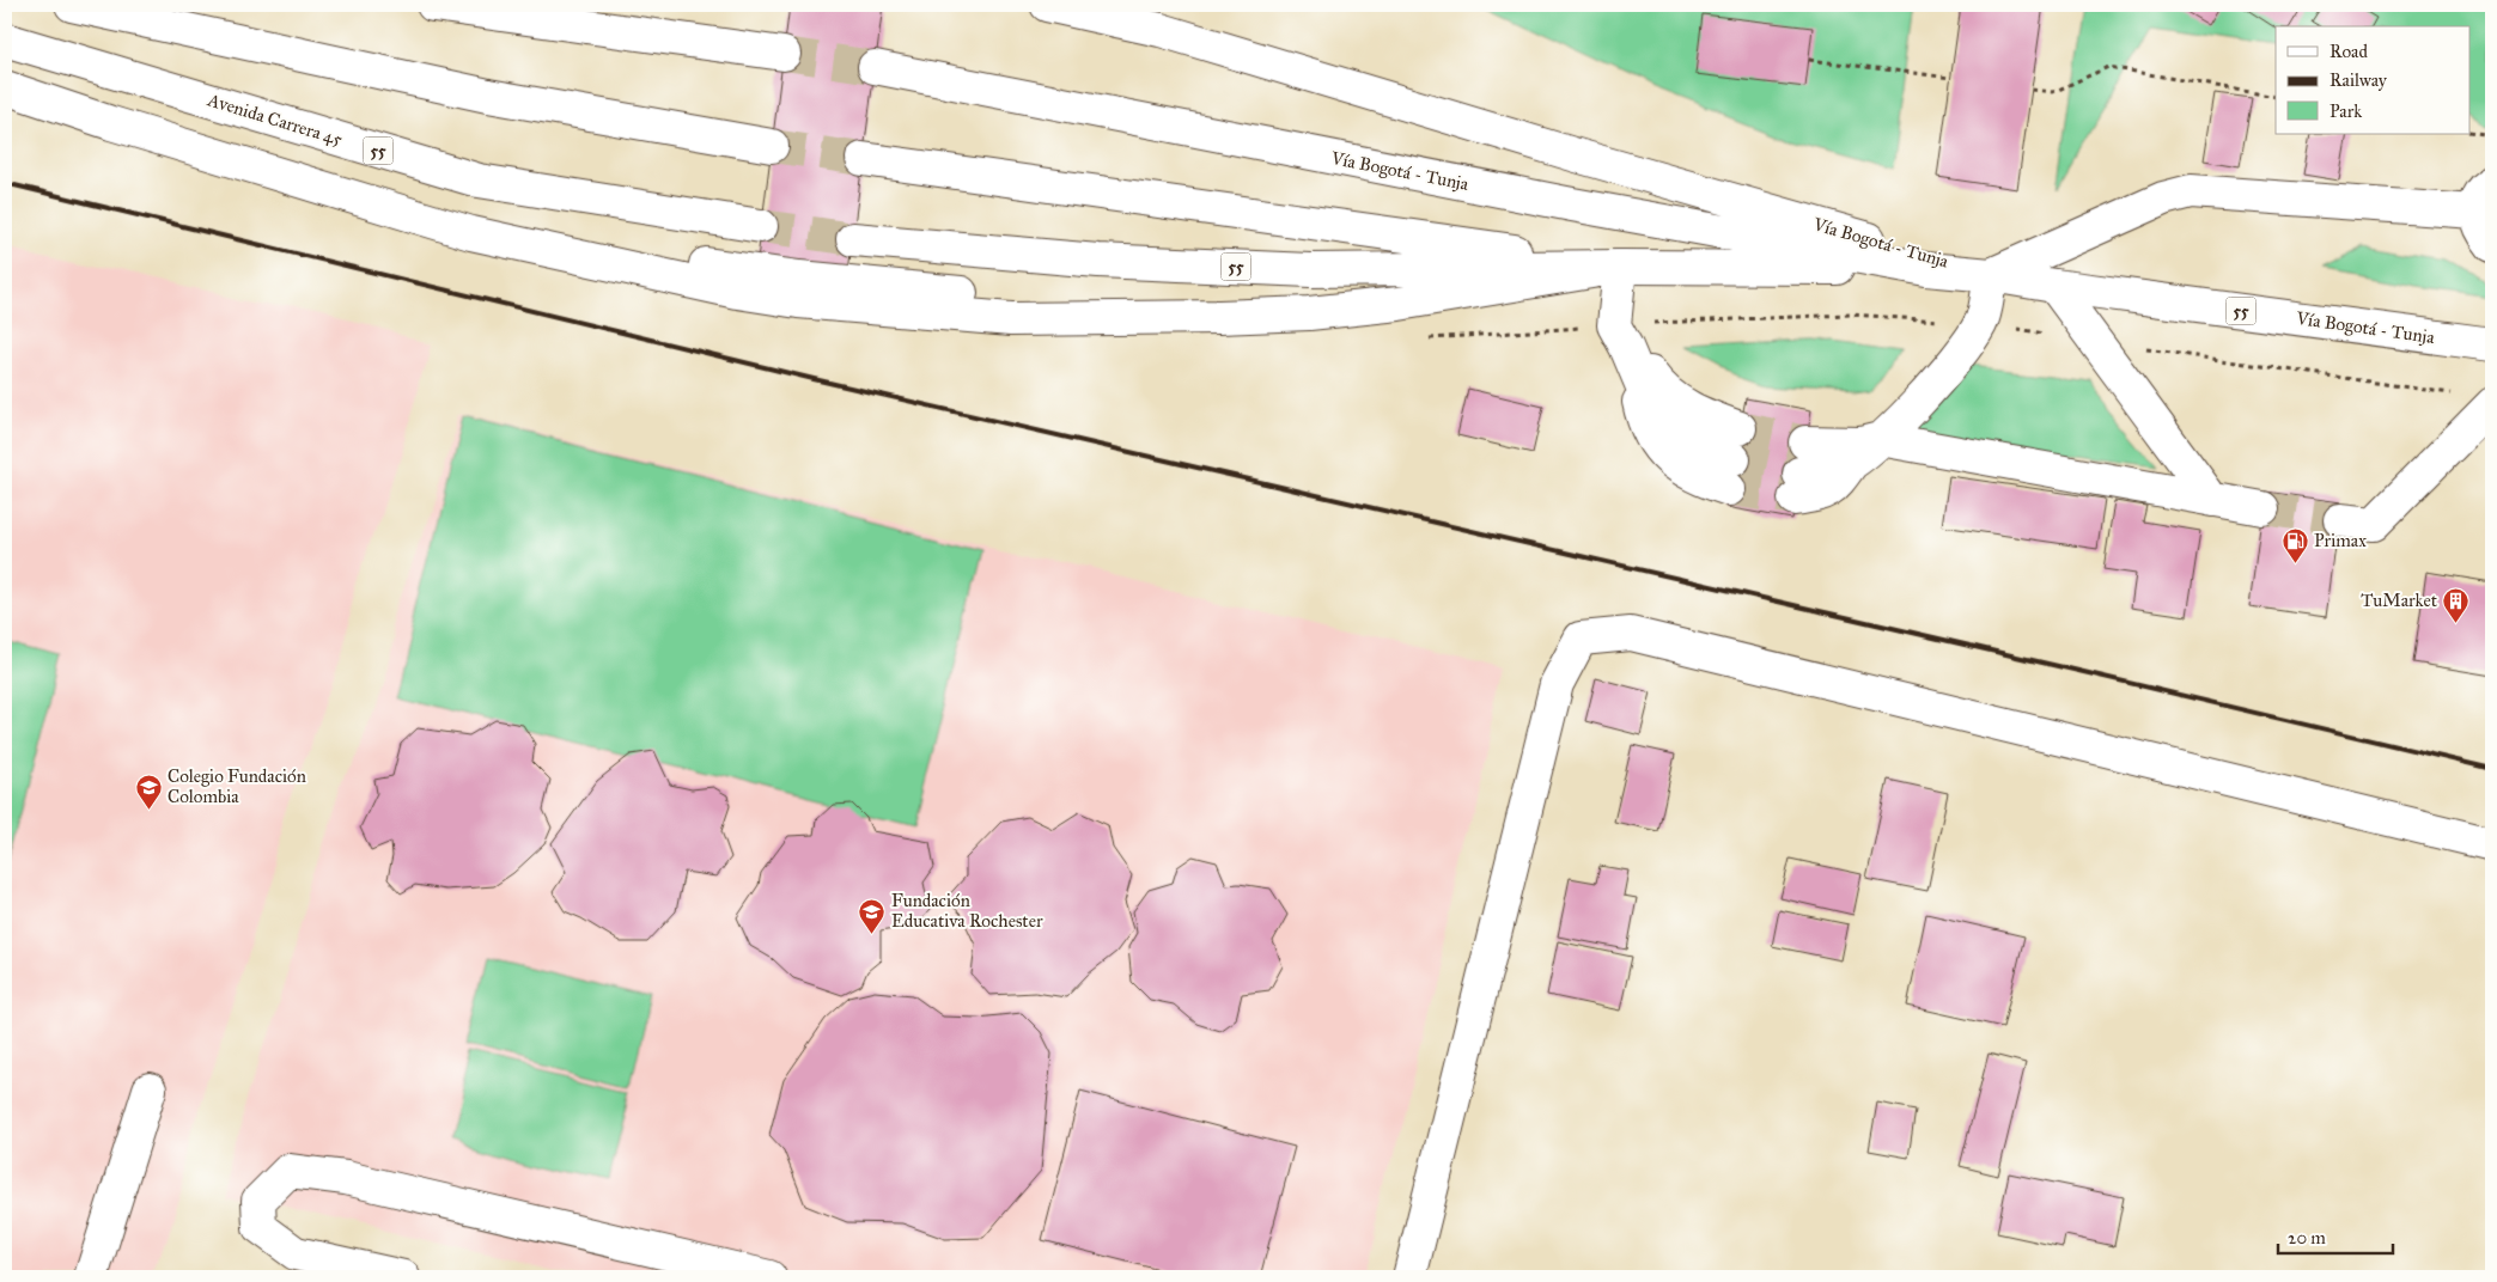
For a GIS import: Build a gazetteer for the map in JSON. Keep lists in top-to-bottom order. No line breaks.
{"streets":{"main road":["Avenida Carrera 45","55","Vía Bogotá - Tunja"]},"places":{"fuel station":["Primax"],"building":["TuMarket"],"school or university":["Colegio Fundación Colombia","Fundación Educativa Rochester"]},"legend":["Road","Railway","Park"],"scale_bar":"20 m"}
